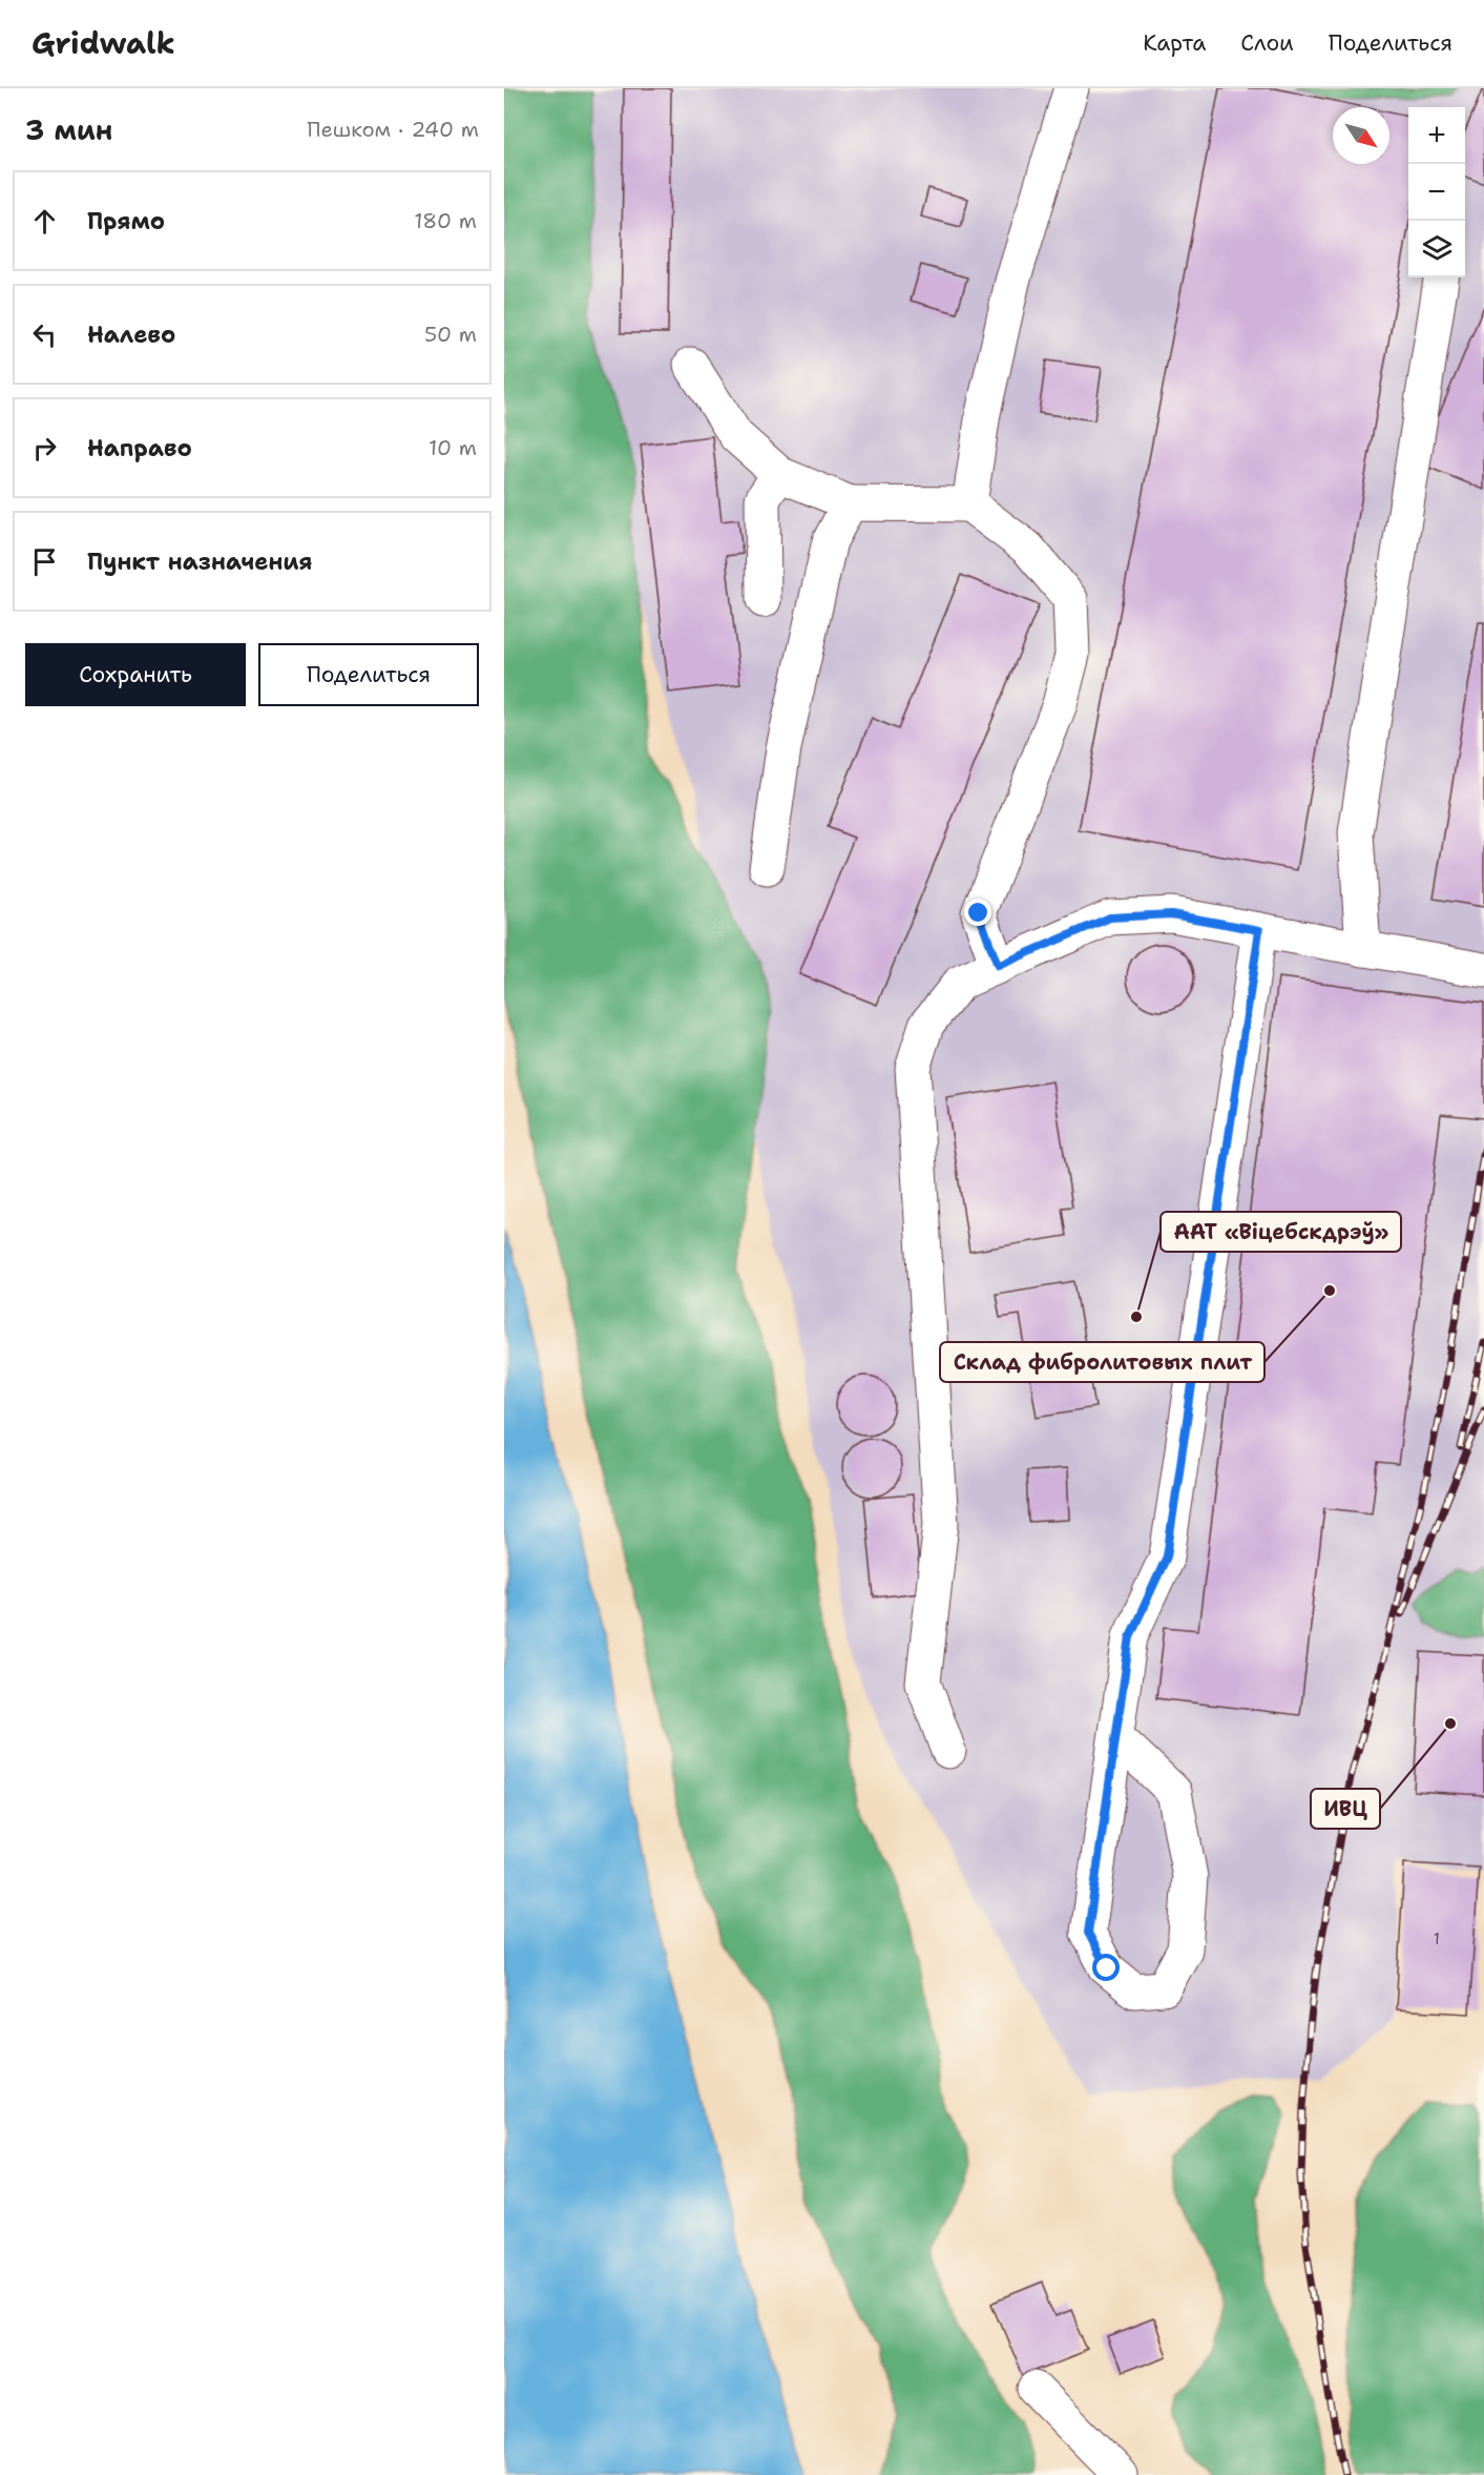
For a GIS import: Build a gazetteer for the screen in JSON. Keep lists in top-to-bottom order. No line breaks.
{"places":["Склад фибролитовых плит","ААТ «Віцебскдрэў»","ИВЦ"],"house_numbers":["1"],"north":"bottom right","page":{"header":"Gridwalk","nav":["Карта","Слои","Поделиться"],"heading":["3 мин","Пешком · 240 m"],"map_buttons":["+","−"],"list":[["Прямо","180 m"],["Налево","50 m"],["Направо","10 m"],"Пункт назначения"],"buttons":["Сохранить","Поделиться"]}}
